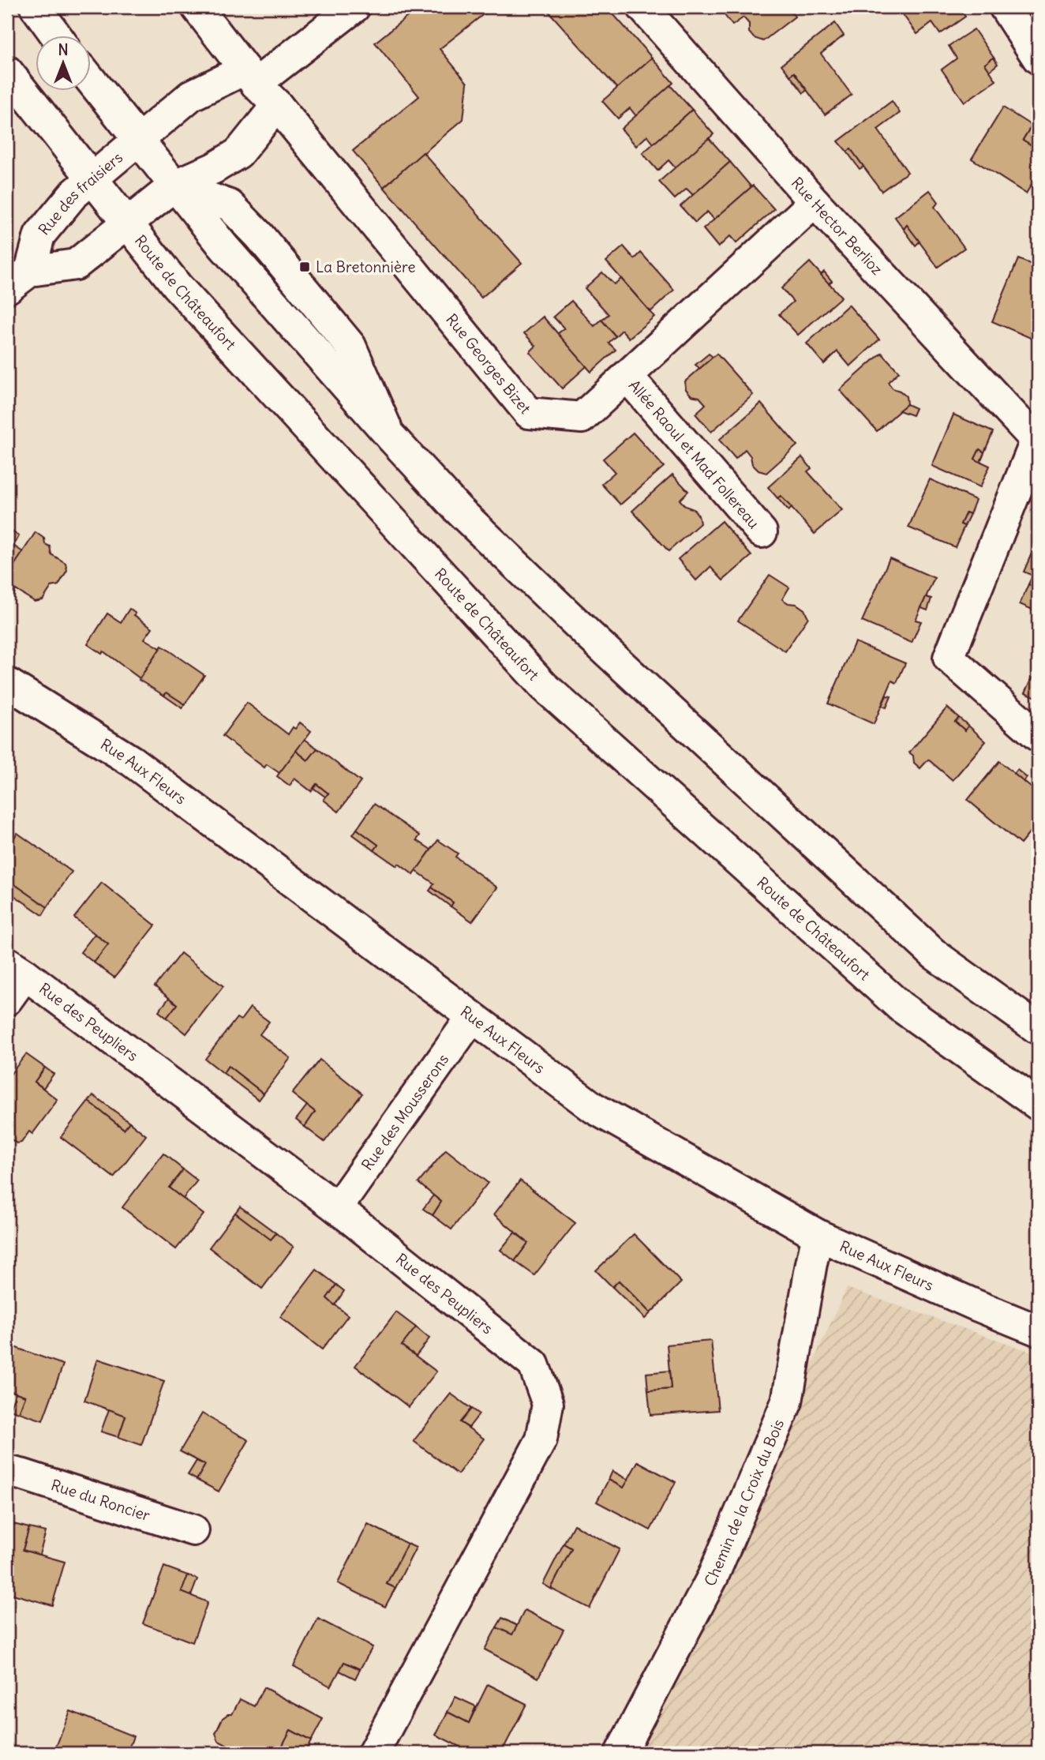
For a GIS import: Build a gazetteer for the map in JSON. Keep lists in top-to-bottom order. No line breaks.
{"streets":{"street":["Rue des fraisiers","Rue Hector Berlioz","Route de Châteaufort","Rue Georges Bizet","Allée Raoul et Mad Follereau","Rue Aux Fleurs","Rue des Peupliers","Rue des Mousserons","Rue du Roncier","Chemin de la Croix du Bois"]},"crossings":[["Rue des fraisiers","Route de Châteaufort"],["Rue des fraisiers","Rue Georges Bizet"],["Rue Hector Berlioz","Rue Georges Bizet"],["Rue Georges Bizet","Allée Raoul et Mad Follereau"],["Rue Aux Fleurs","Rue des Mousserons"],["Rue Aux Fleurs","Chemin de la Croix du Bois"],["Rue des Peupliers","Rue des Mousserons"]],"places":{"transit":["La Bretonnière"]},"north":"top"}
